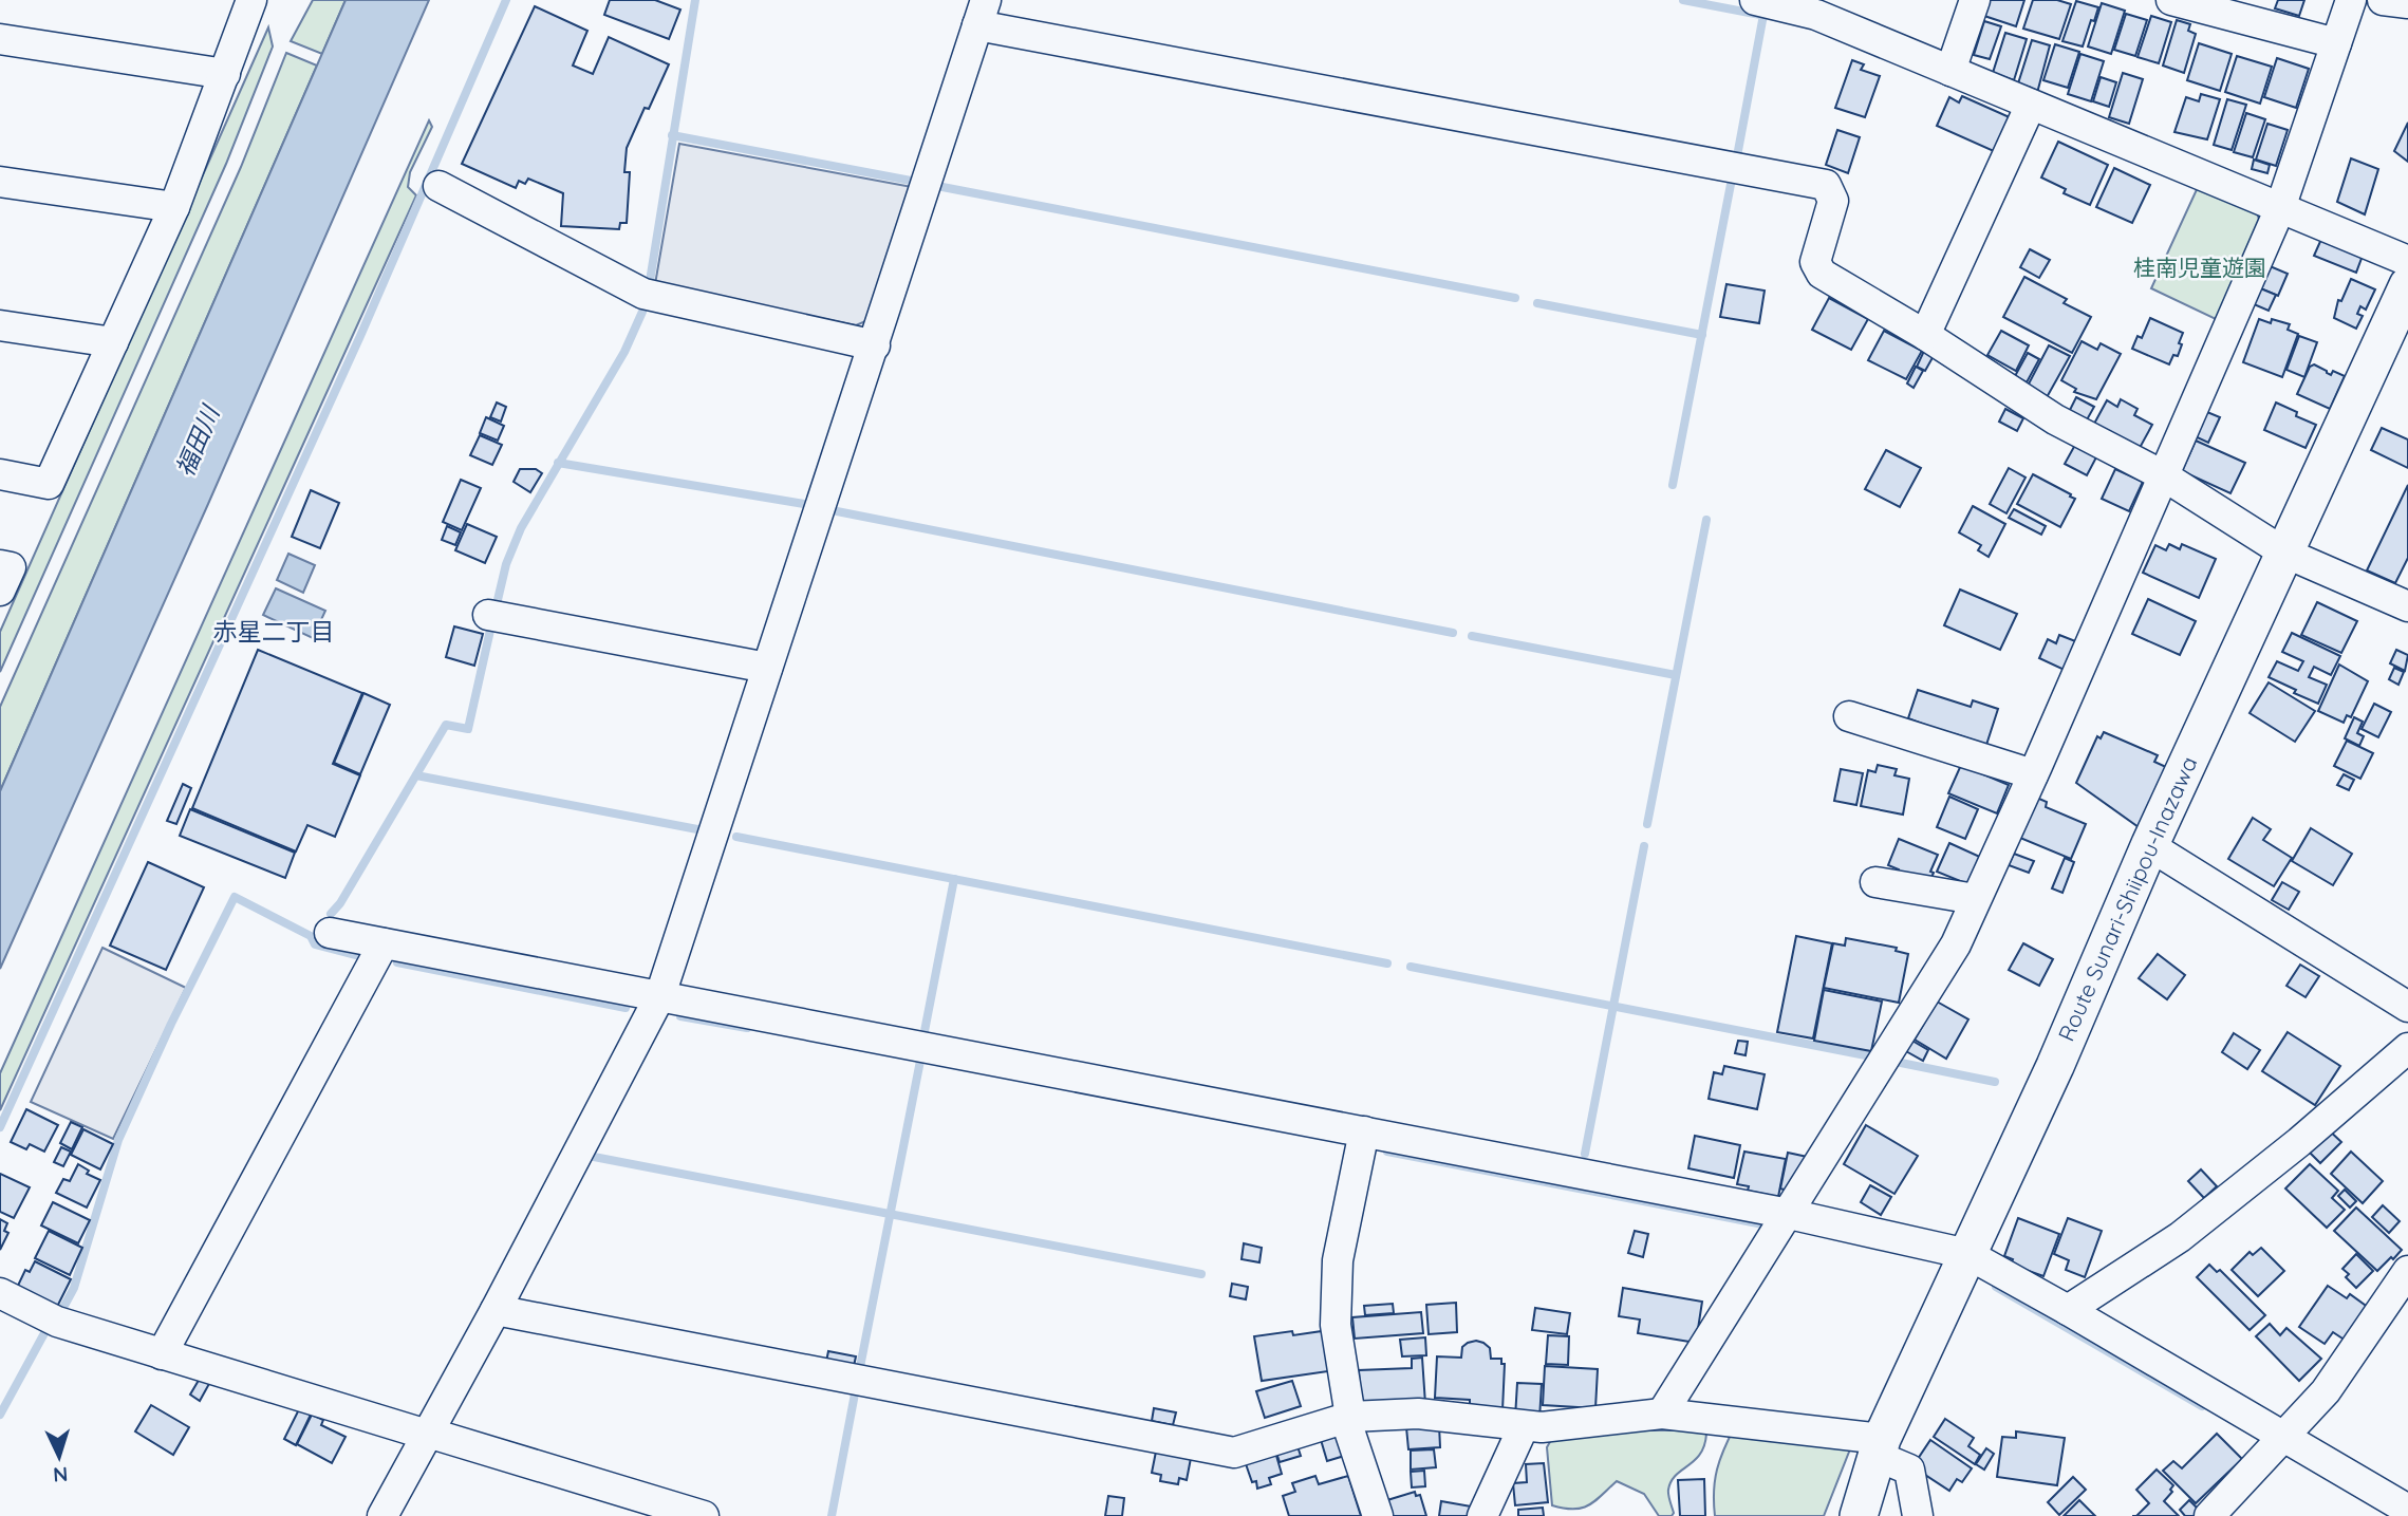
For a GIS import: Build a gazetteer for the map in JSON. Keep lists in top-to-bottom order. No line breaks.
{"streets":{"main road":["Route Sunari-Shiipou-Inazawa"]},"districts":["赤星二丁目"],"water":["福田川"],"parks":["桂南児童遊園"],"north":"bottom"}
